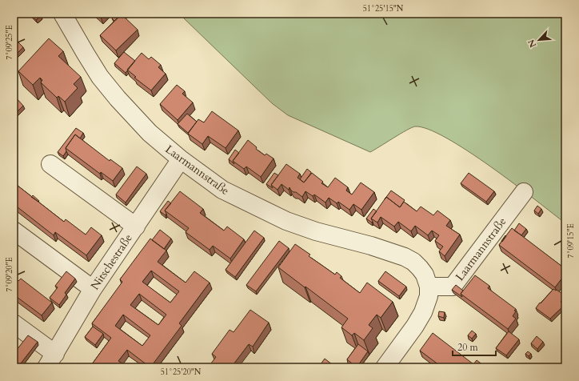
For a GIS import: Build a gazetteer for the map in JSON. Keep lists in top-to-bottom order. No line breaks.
{"streets":{"street":["Laarmannstraße","Nitschestraße"]},"crossings":[["Laarmannstraße","Nitschestraße"]],"scale_bar":"20 m","north":"bottom left","coordinates":["51°25'15\"N","7°09'25\"E","7°09'15\"E","7°09'20\"E","51°25'20\"N"]}
